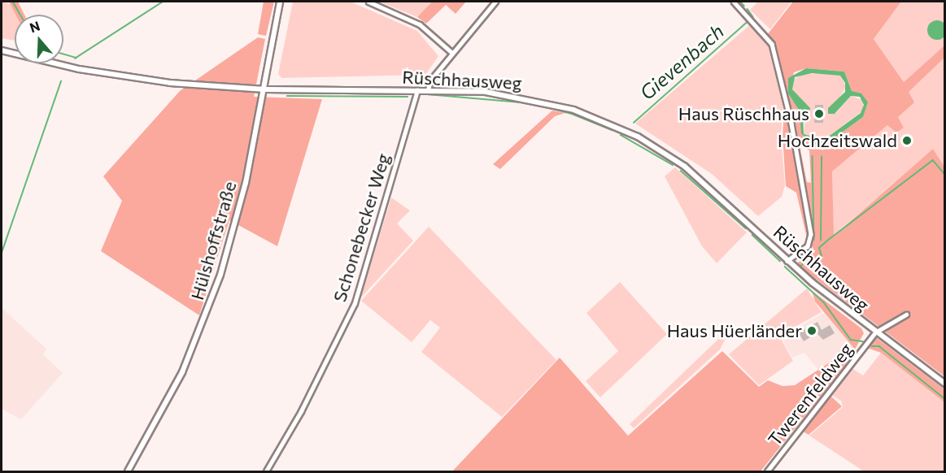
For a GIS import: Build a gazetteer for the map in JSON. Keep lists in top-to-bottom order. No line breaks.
{"streets":{"main road":["Rüschhausweg","Hülshoffstraße"],"street":["Schonebecker Weg","Twerenfeldweg"]},"crossings":[["Rüschhausweg","Schonebecker Weg"],["Rüschhausweg","Hülshoffstraße"],["Rüschhausweg","Twerenfeldweg"]],"water":["Gievenbach"],"places":["Haus Rüschhaus","Hochzeitswald","Haus Hüerländer"],"north":"top"}
